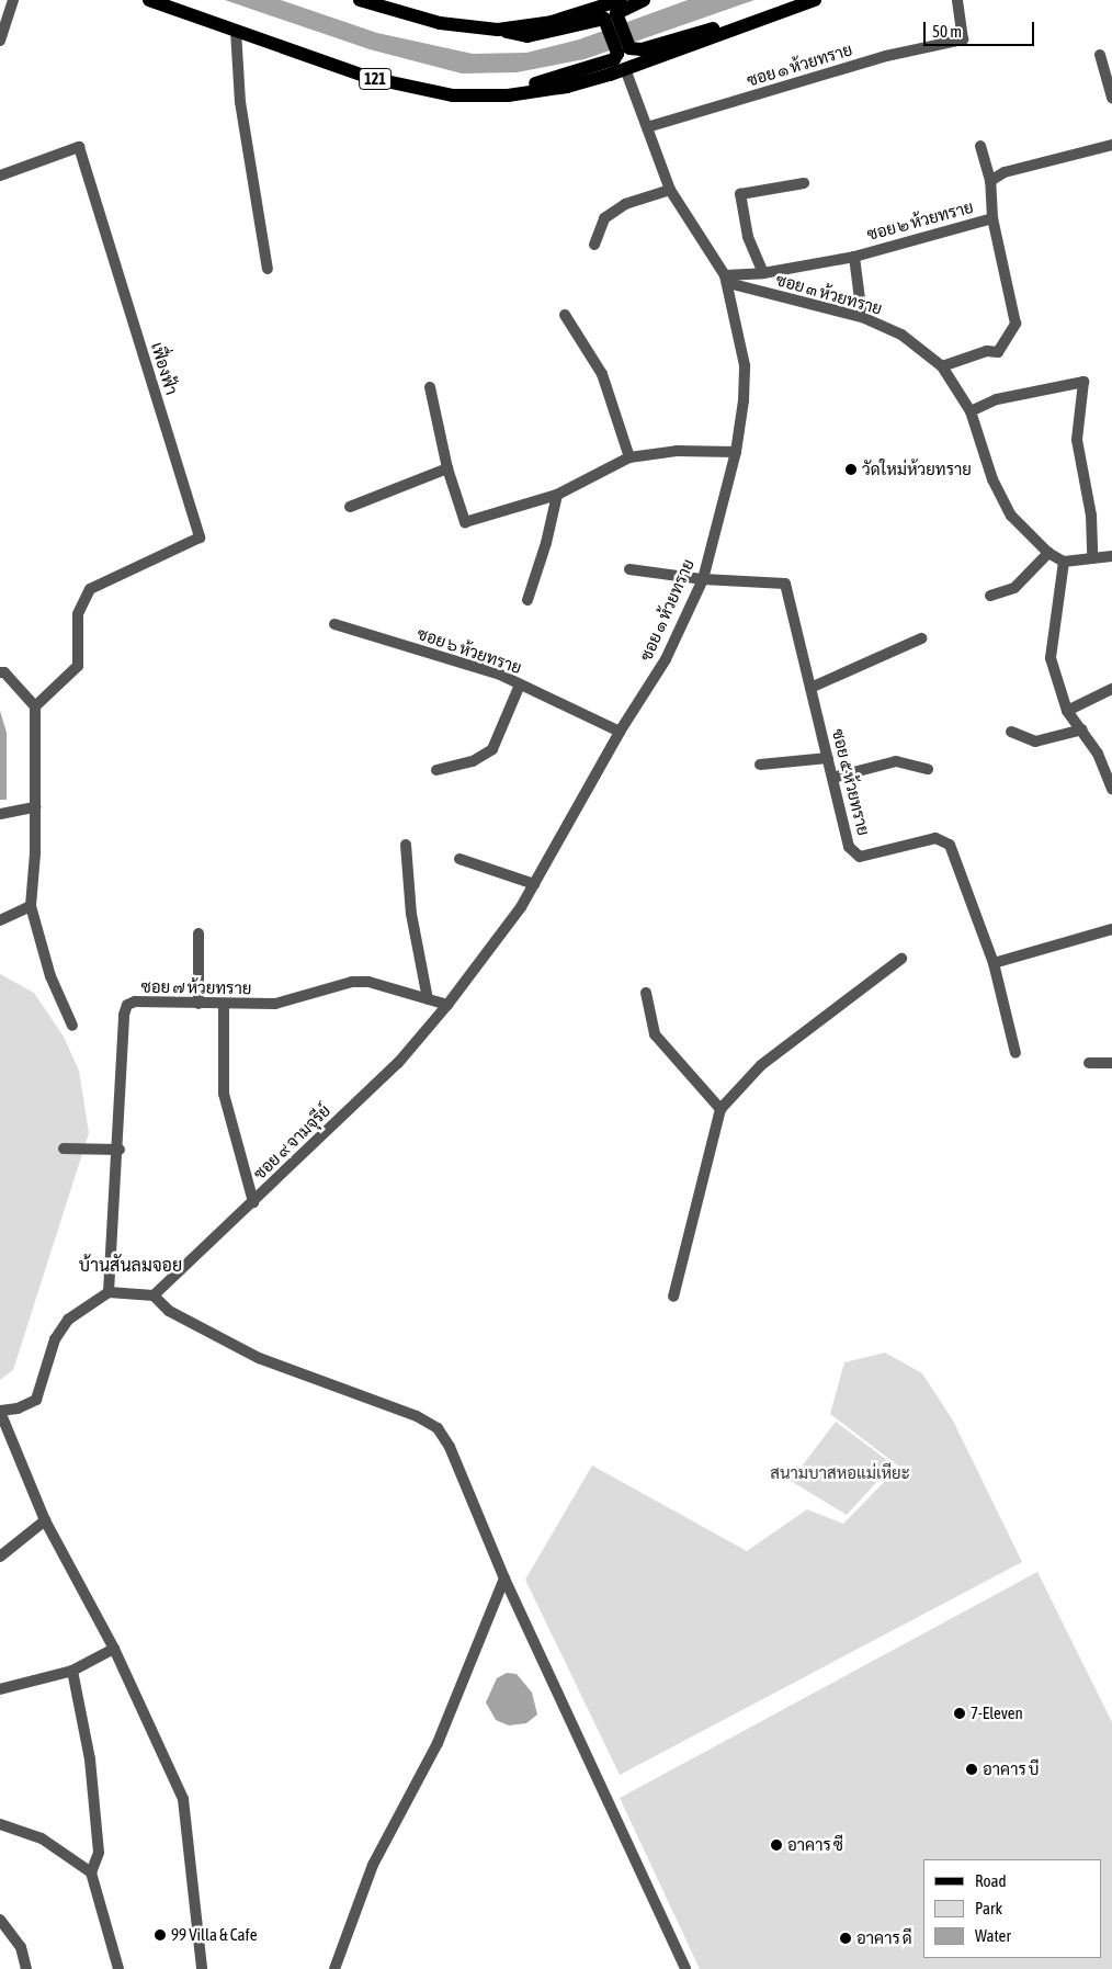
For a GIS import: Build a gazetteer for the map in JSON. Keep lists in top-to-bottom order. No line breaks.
{"streets":{"main road":["121"],"street":["ซอย ๑ ห้วยทราย","ซอย ๒ ห้วยทราย","ซอย ๓ ห้วยทราย","เฟื่องฟ้า","ซอย ๖ ห้วยทราย","ซอย ๕ ห้วยทราย","ซอย ๗ ห้วยทราย","ซอย ๙ จามจุรีย์"]},"crossings":[["ซอย ๑ ห้วยทราย","121"],["ซอย ๑ ห้วยทราย","ซอย ๒ ห้วยทราย"],["ซอย ๑ ห้วยทราย","ซอย ๓ ห้วยทราย"],["ซอย ๑ ห้วยทราย","ซอย ๖ ห้วยทราย"],["ซอย ๑ ห้วยทราย","ซอย ๕ ห้วยทราย"],["ซอย ๑ ห้วยทราย","ซอย ๗ ห้วยทราย"],["ซอย ๑ ห้วยทราย","ซอย ๙ จามจุรีย์"],["ซอย ๒ ห้วยทราย","ซอย ๓ ห้วยทราย"],["ซอย ๗ ห้วยทราย","ซอย ๙ จามจุรีย์"]],"districts":["บ้านสันลมจอย"],"parks":["สนามบาสหอแม่เหียะ"],"places":["วัดใหม่ห้วยทราย","7-Eleven","อาคาร บี","อาคาร ซี","99 Villa & Cafe","อาคาร ดี"],"legend":["Road","Park","Water"],"scale_bar":"50 m"}
